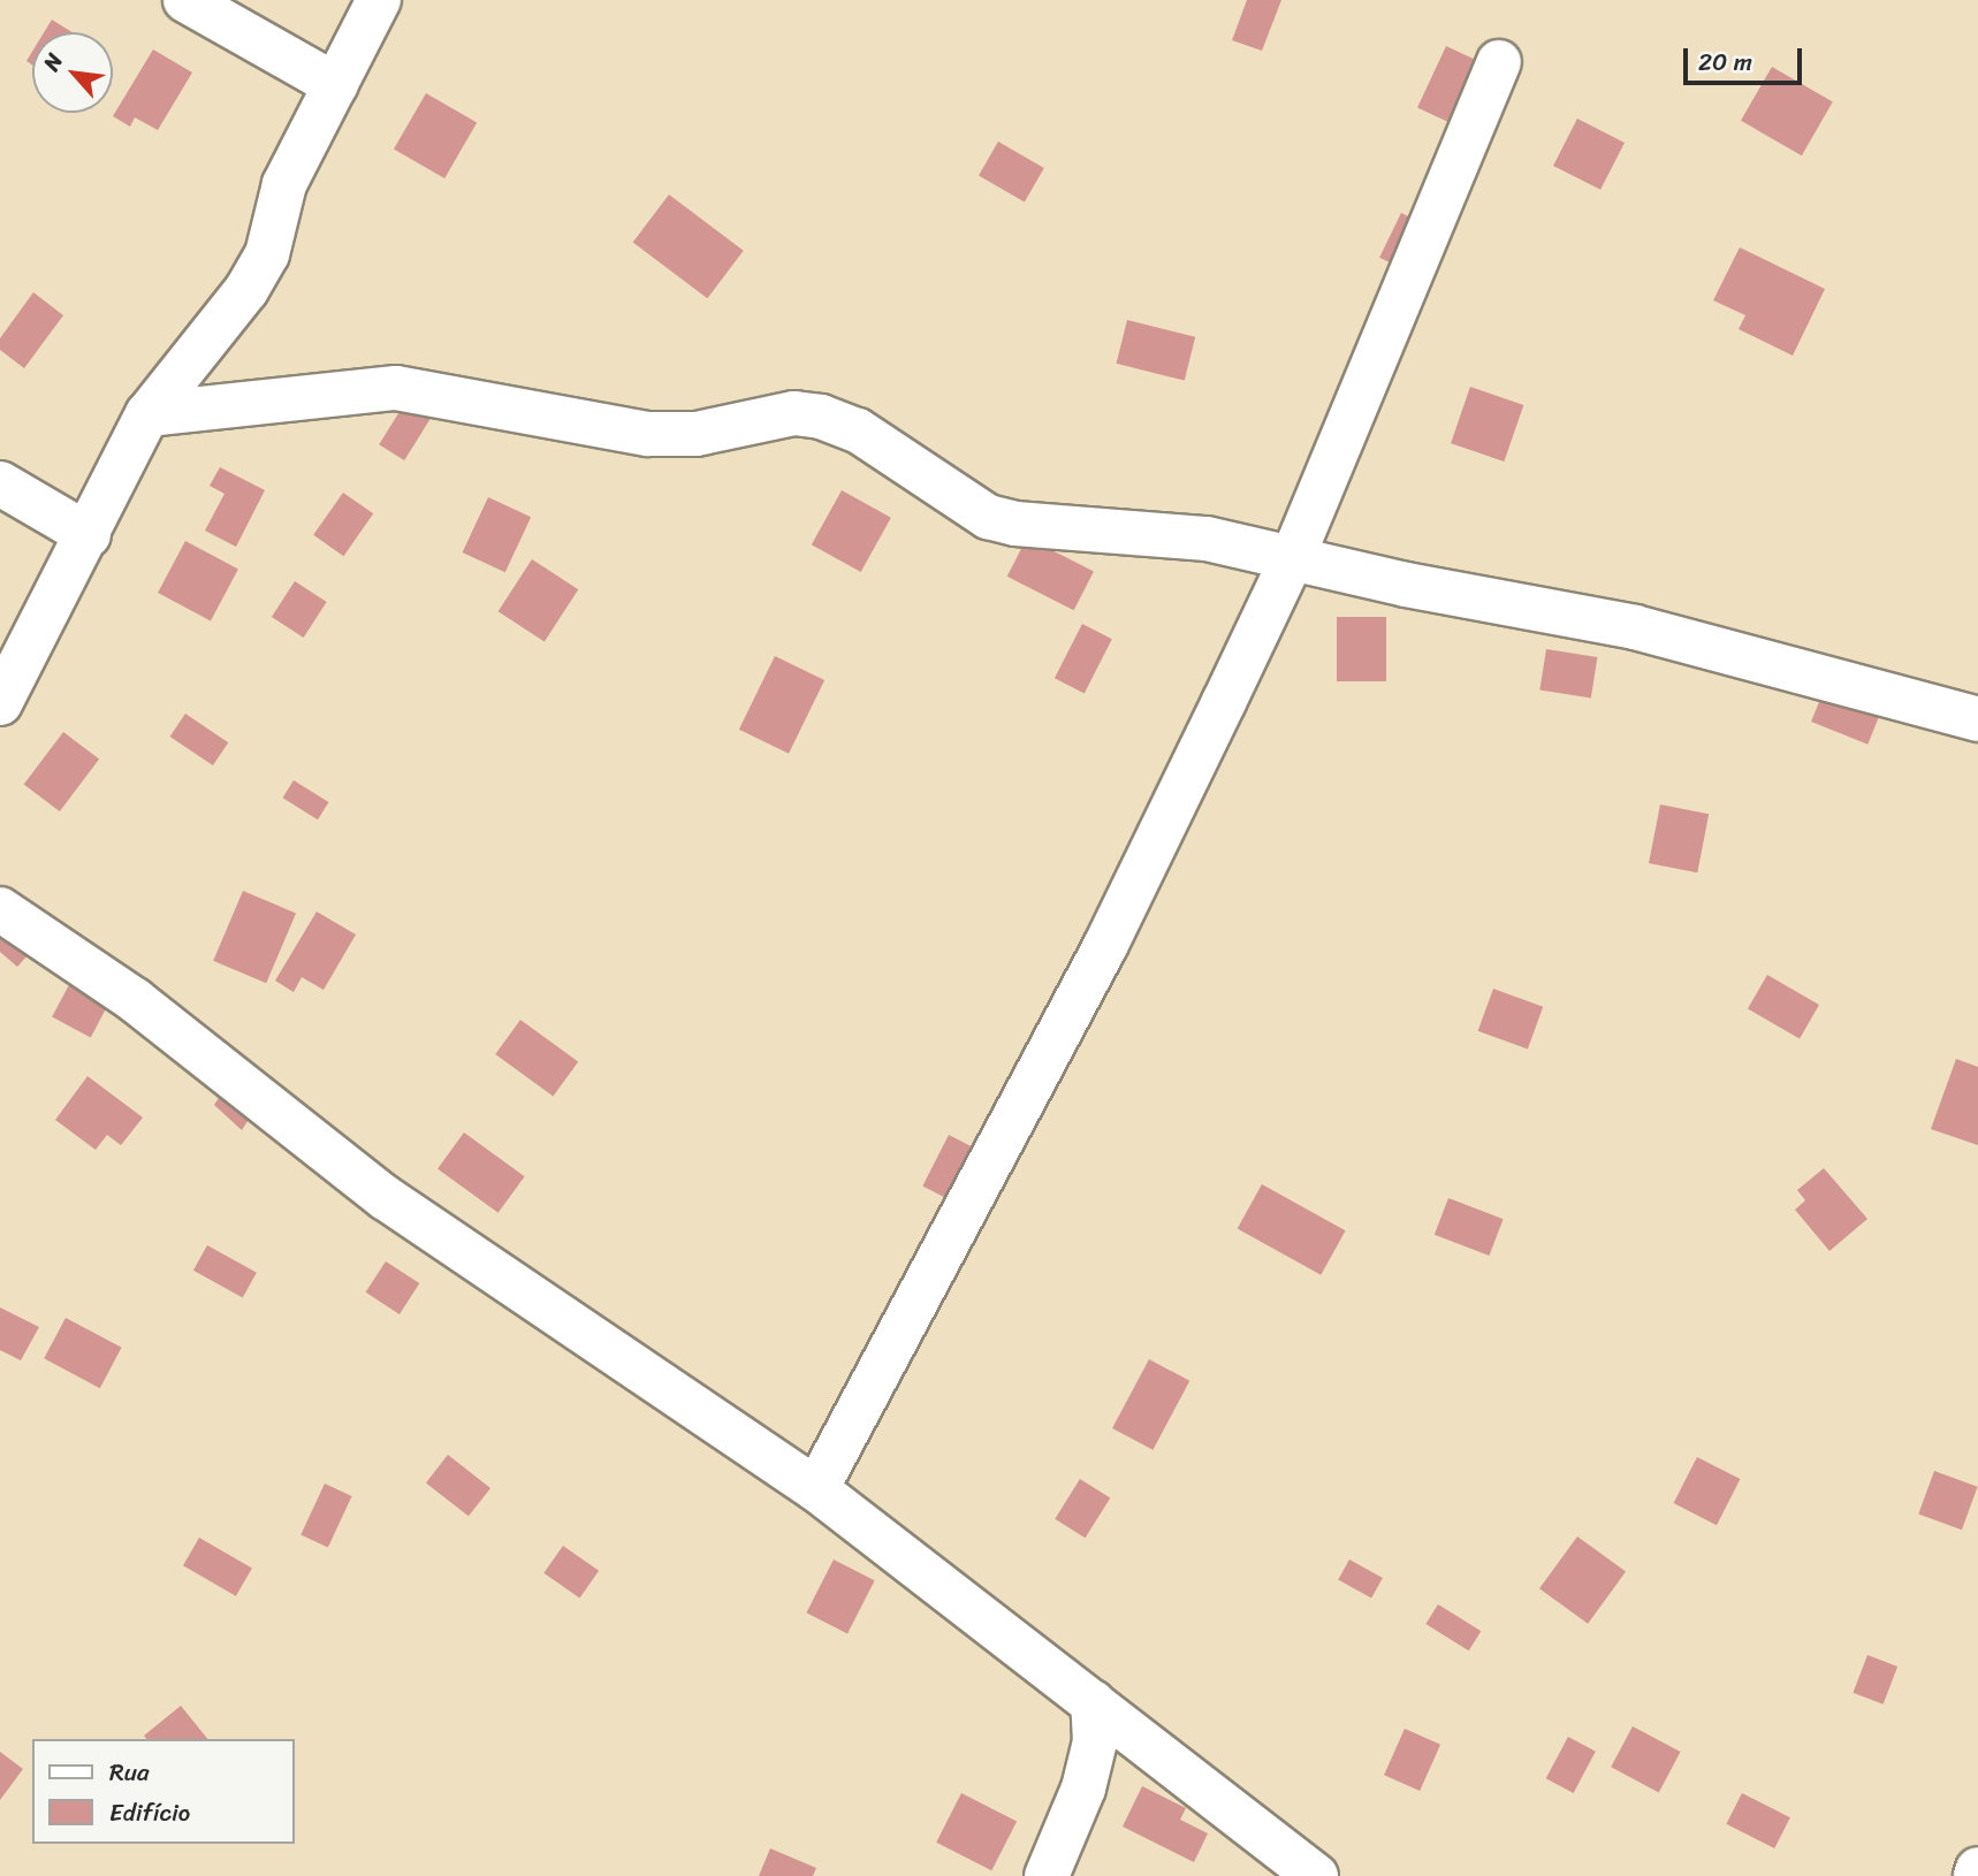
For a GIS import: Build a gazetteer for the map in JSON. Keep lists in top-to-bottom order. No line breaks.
{"legend":["Rua","Edifício"],"scale_bar":"20 m","north":"top left"}
